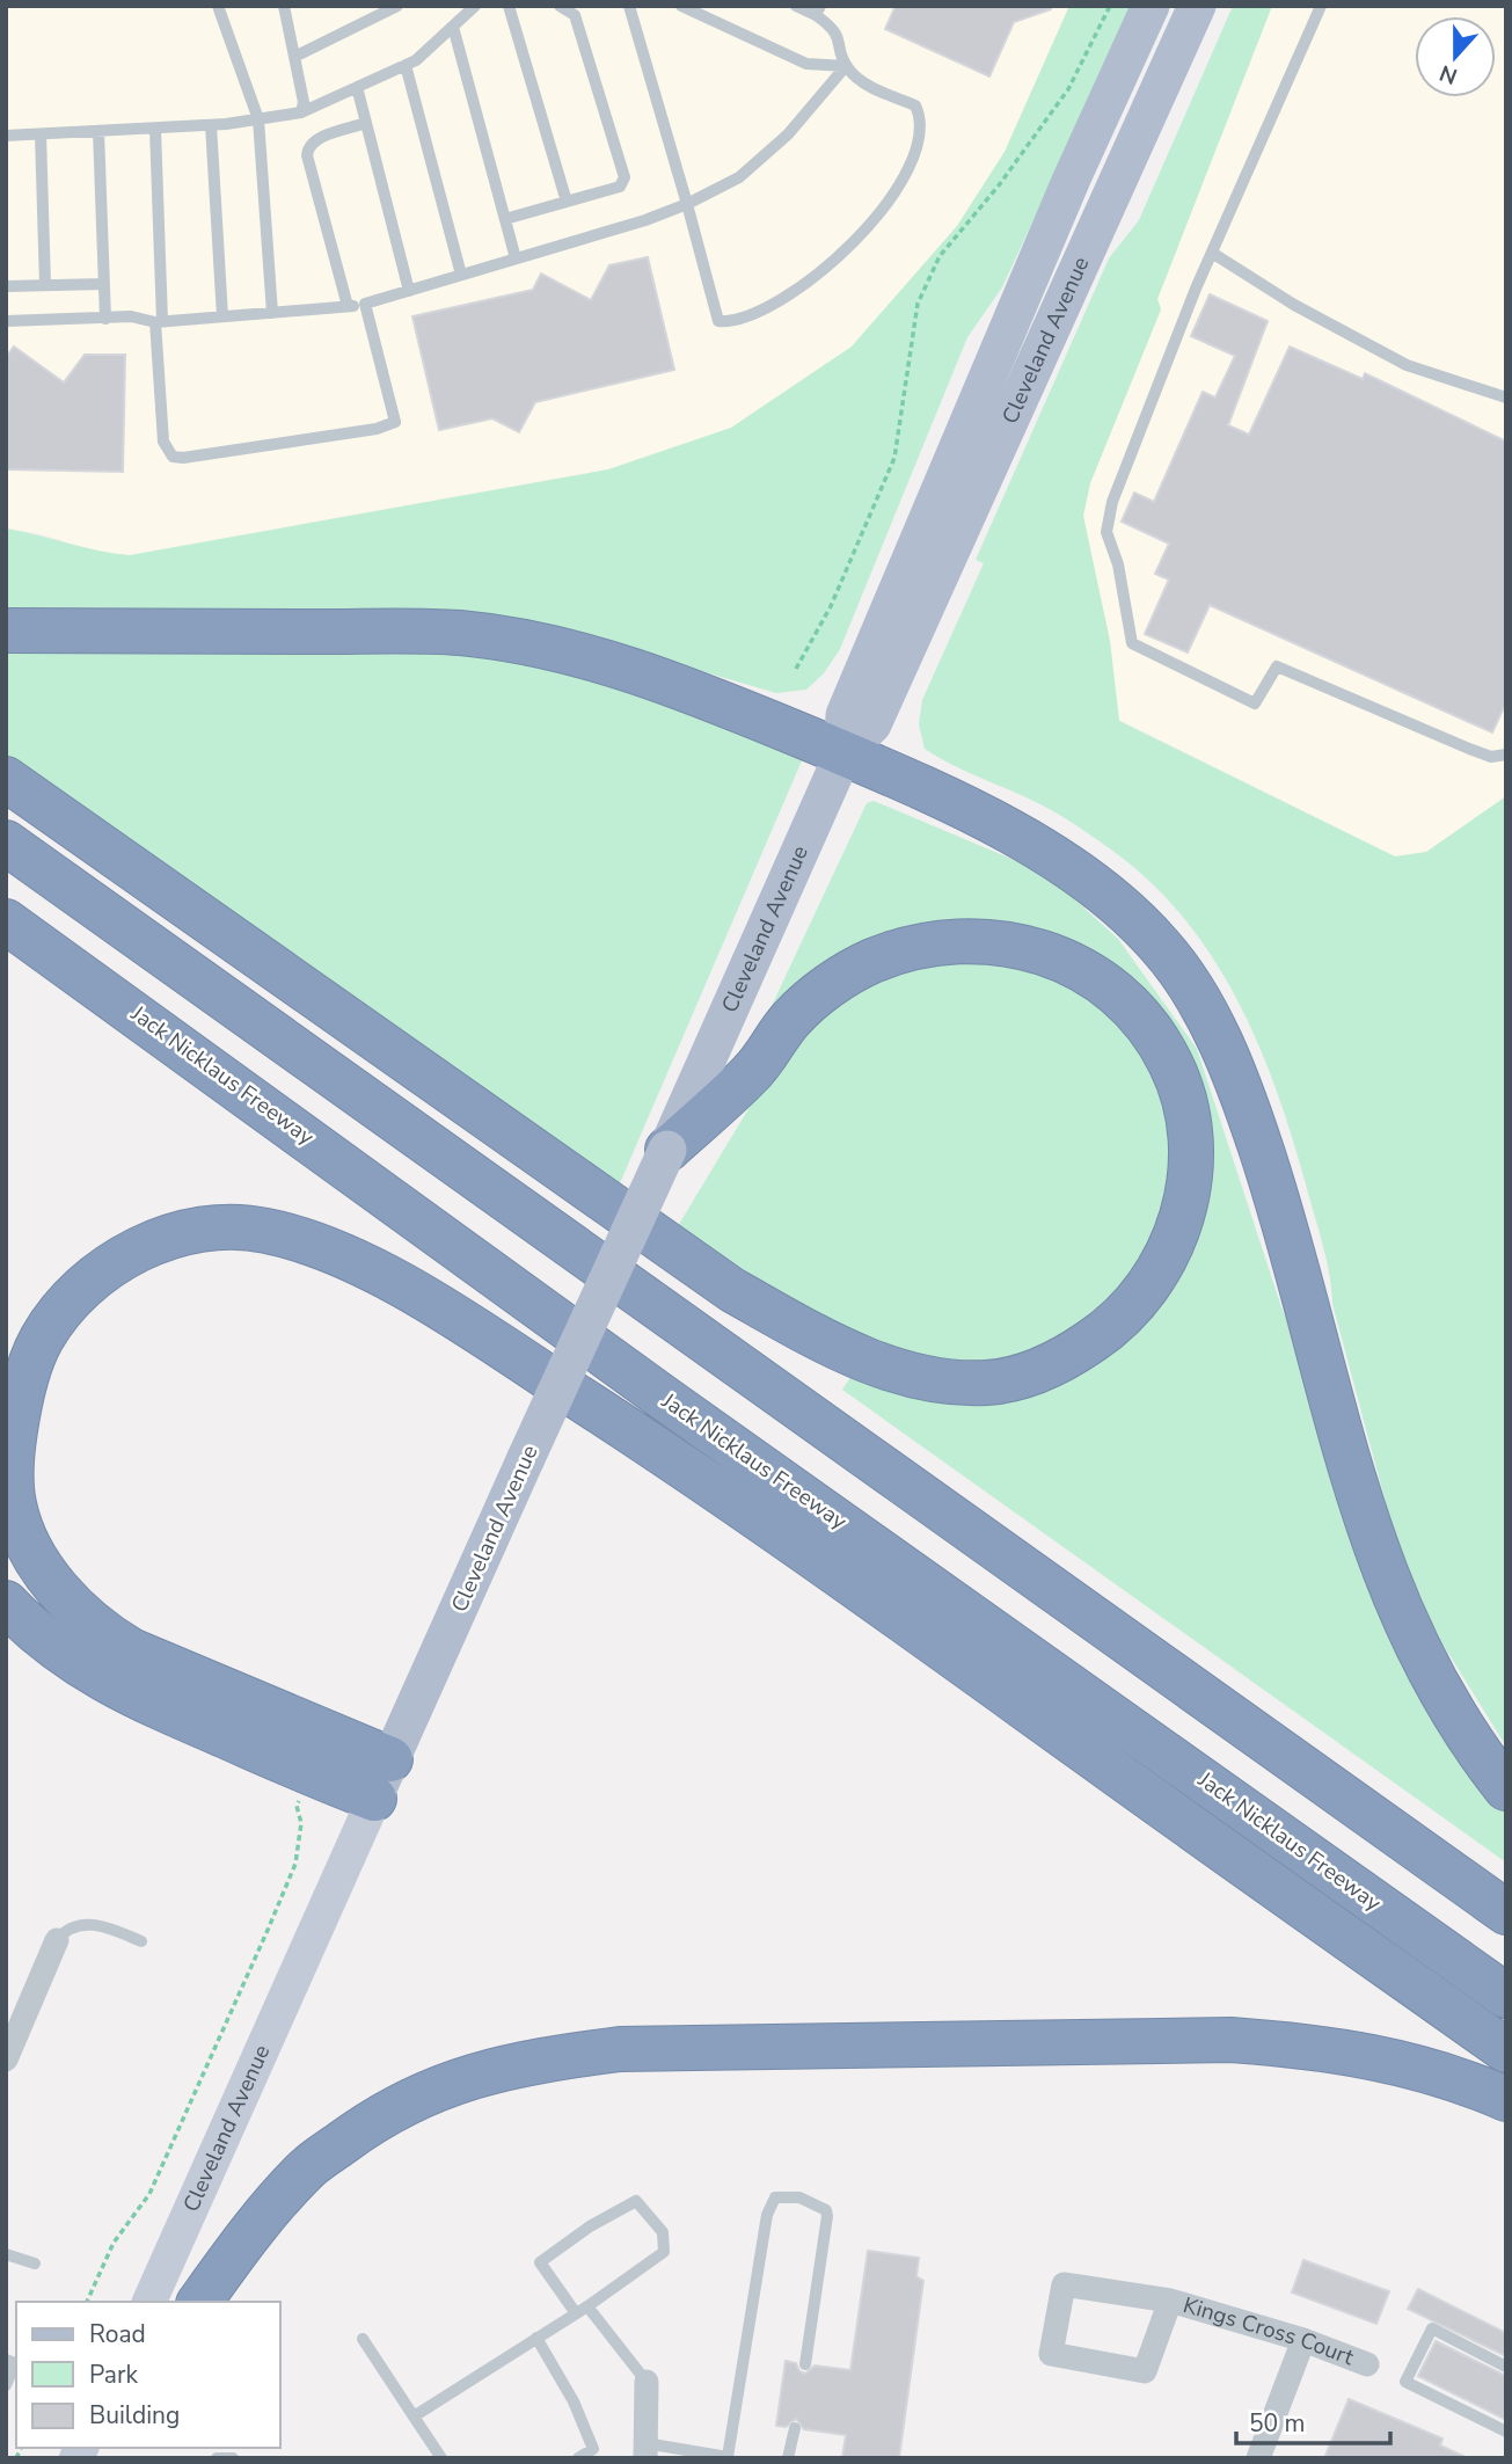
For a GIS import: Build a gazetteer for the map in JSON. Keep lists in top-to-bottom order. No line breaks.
{"streets":{"highway":["Jack Nicklaus Freeway"],"main road":["Cleveland Avenue"],"street":["Kings Cross Court"]},"legend":["Road","Park","Building"],"scale_bar":"50 m","north":"bottom"}
